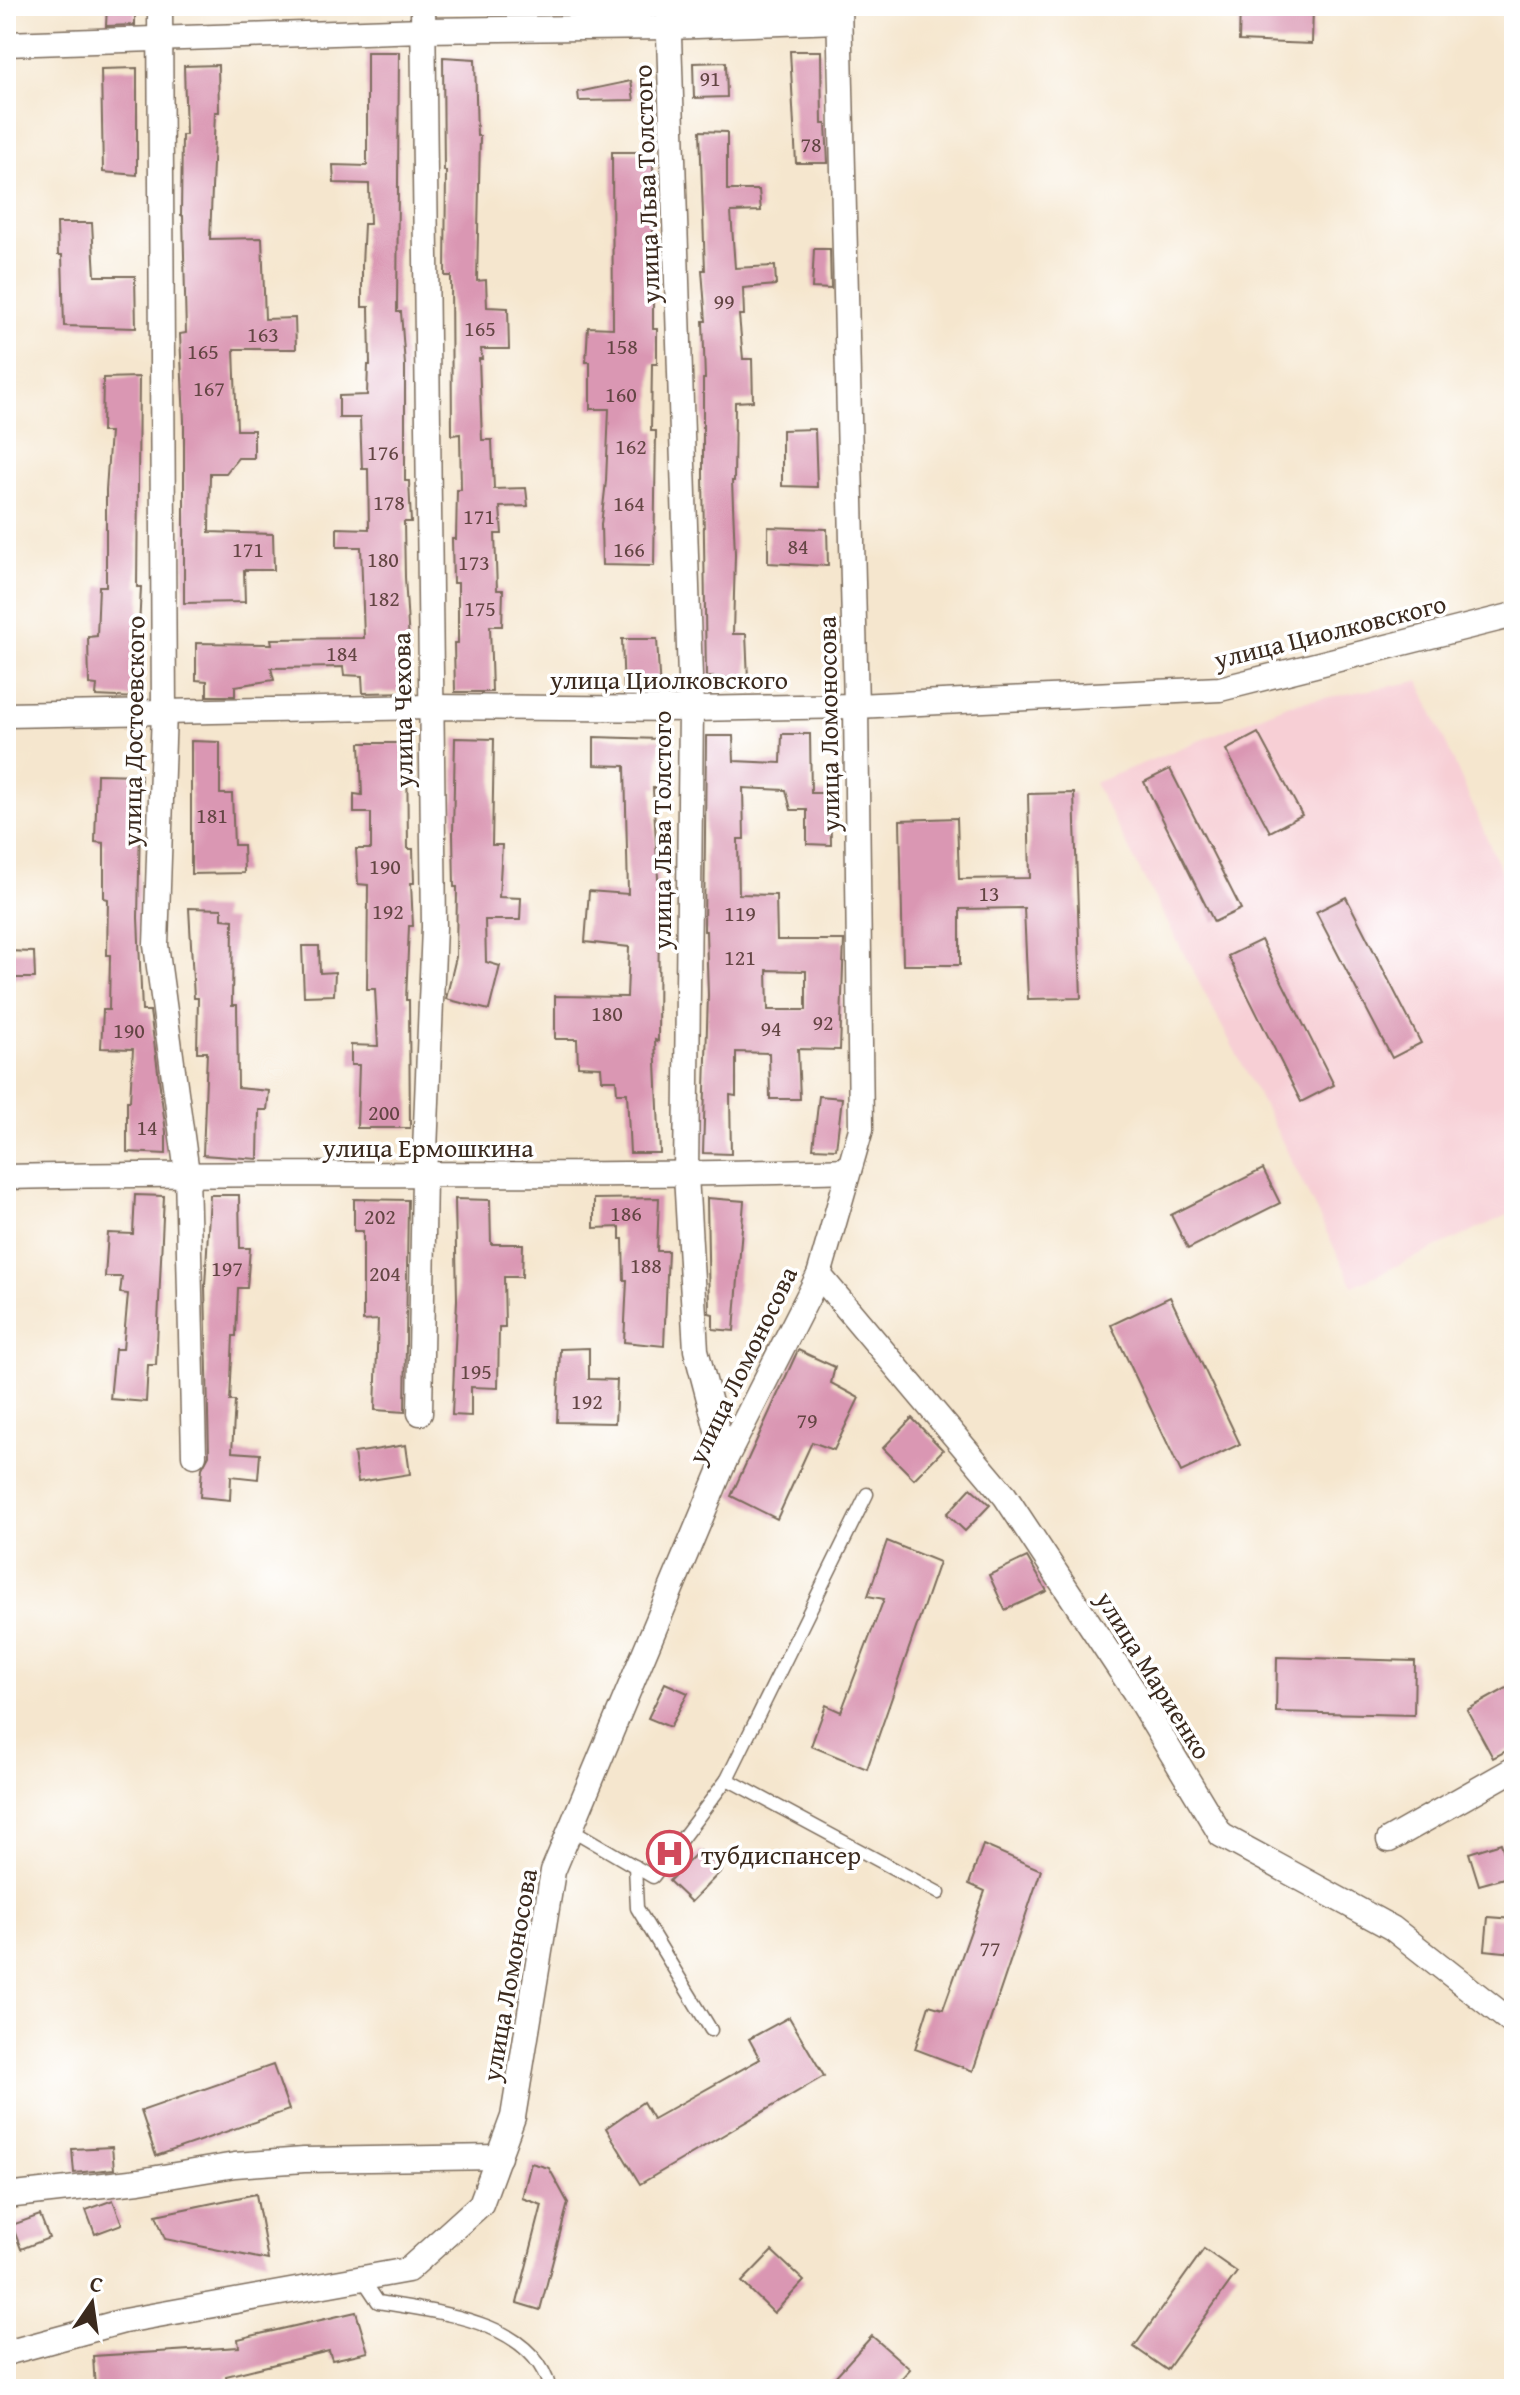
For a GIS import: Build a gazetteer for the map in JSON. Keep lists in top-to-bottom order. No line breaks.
{"streets":{"street":["улица Льва Толстого","улица Циолковского","улица Чехова","улица Ломоносова","улица Достоевского","улица Ермошкина","улица Мариенко"]},"crossings":[["улица Льва Толстого","улица Циолковского"],["улица Льва Толстого","улица Ломоносова"],["улица Льва Толстого","улица Ермошкина"],["улица Циолковского","улица Чехова"],["улица Циолковского","улица Ломоносова"],["улица Циолковского","улица Достоевского"],["улица Чехова","улица Ермошкина"],["улица Ломоносова","улица Ермошкина"],["улица Ломоносова","улица Мариенко"],["улица Достоевского","улица Ермошкина"]],"places":{"hospital":["тубдиспансер"]},"house_numbers":["91","78","99","165","163","158","165","167","160","162","176","178","164","171","84","171","166","180","173","182","175","184","181","190","13","192","119","121","180","92","94","190","200","14","186","202","188","197","204","195","192","79","77"],"north":"top"}
